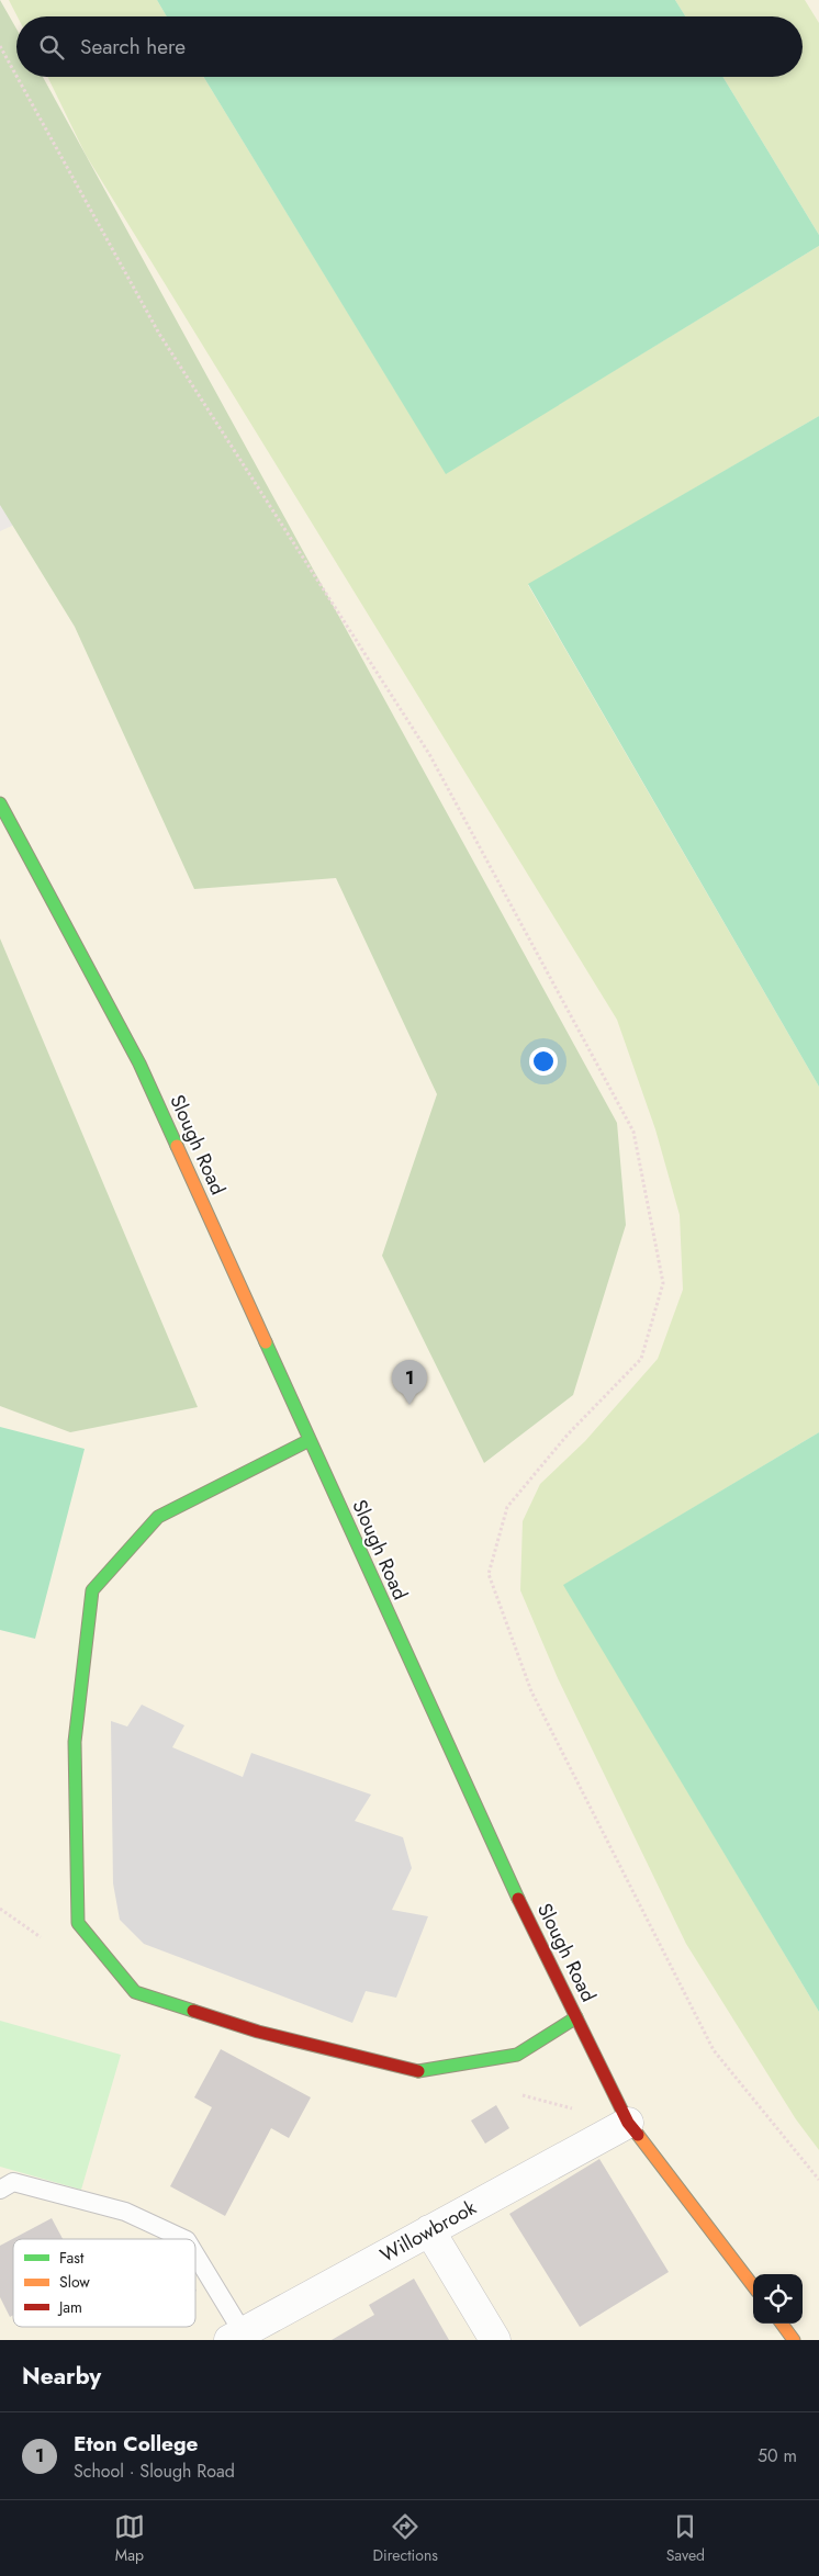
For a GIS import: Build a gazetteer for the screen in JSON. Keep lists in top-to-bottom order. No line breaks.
{"streets":{"main road":["Slough Road"],"street":["Willowbrook"]},"crossings":[["Slough Road","Willowbrook"]],"legend":["Fast","Slow","Jam"],"page":{"search":"Search here","pins":"1","heading":"Nearby","list":[{"mark":"1","name":"Eton College","note":"School · Slough Road","value":"50 m"}],"nav":["Map","Directions","Saved"]}}
